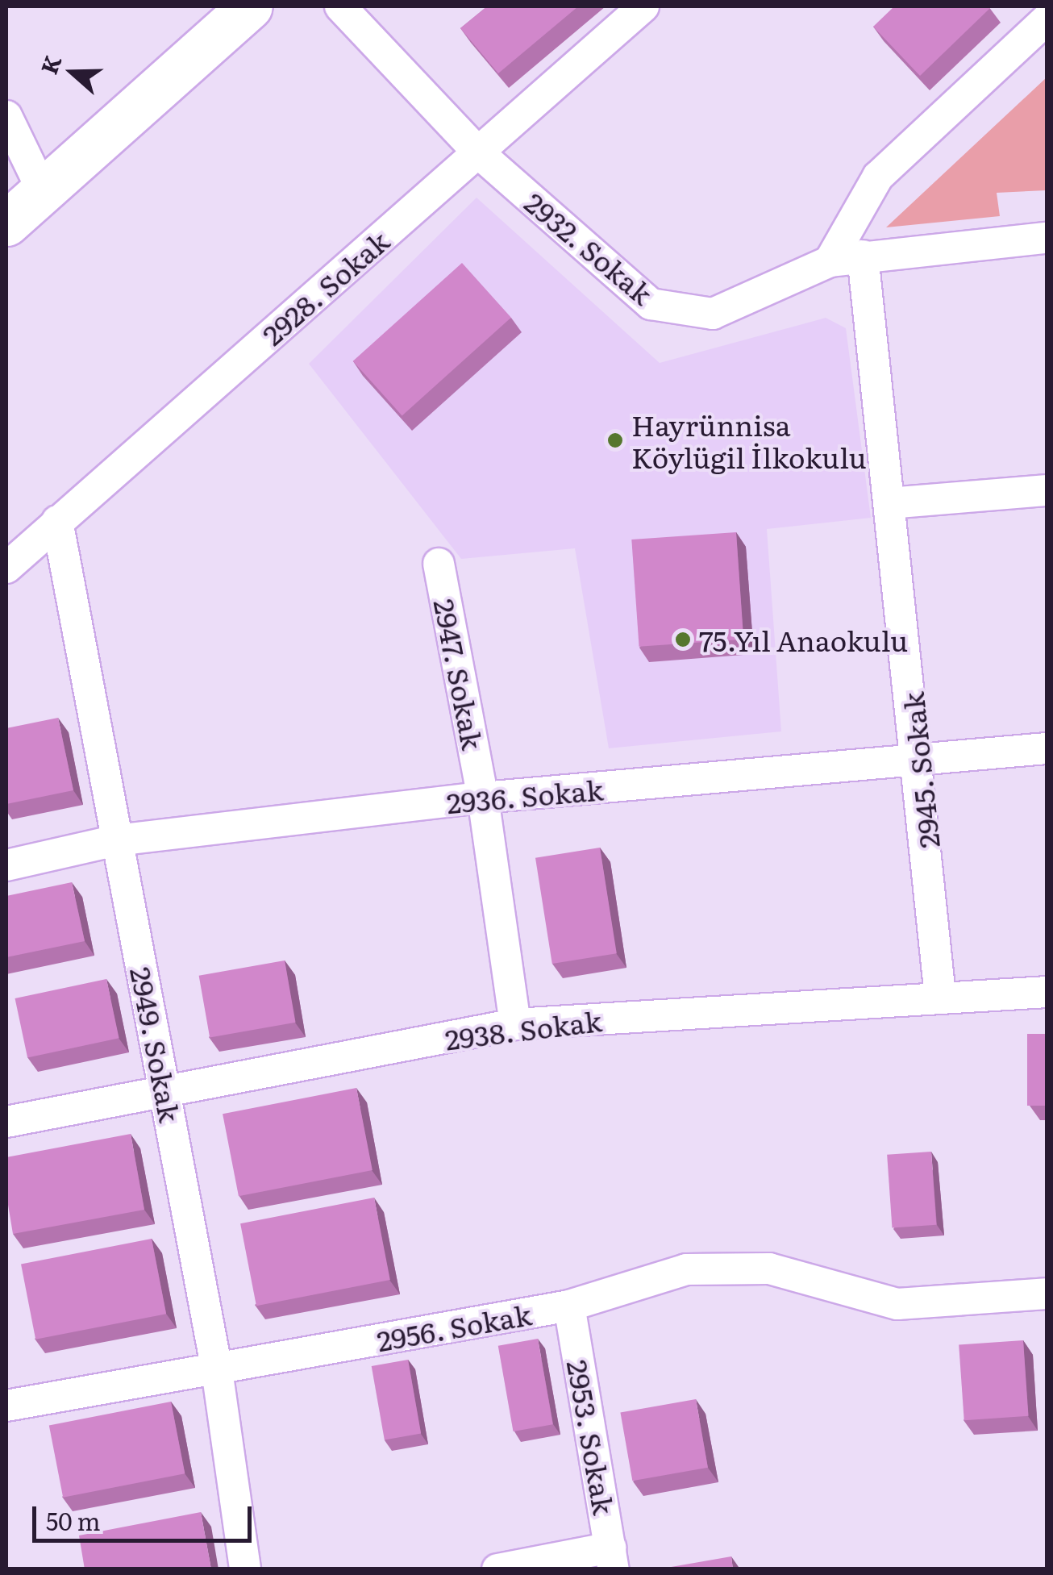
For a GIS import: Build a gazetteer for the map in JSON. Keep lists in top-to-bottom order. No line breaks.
{"streets":{"street":["2932. Sokak","2928. Sokak","2947. Sokak","2945. Sokak","2936. Sokak","2938. Sokak","2949. Sokak","2956. Sokak","2953. Sokak"]},"crossings":[["2932. Sokak","2928. Sokak"],["2932. Sokak","2945. Sokak"],["2928. Sokak","2949. Sokak"],["2947. Sokak","2936. Sokak"],["2947. Sokak","2938. Sokak"],["2945. Sokak","2936. Sokak"],["2945. Sokak","2938. Sokak"],["2936. Sokak","2949. Sokak"],["2938. Sokak","2949. Sokak"],["2949. Sokak","2956. Sokak"],["2956. Sokak","2953. Sokak"]],"places":["Hayrünnisa Köylügil İlkokulu","75.Yıl Anaokulu"],"scale_bar":"50 m","north":"left"}
